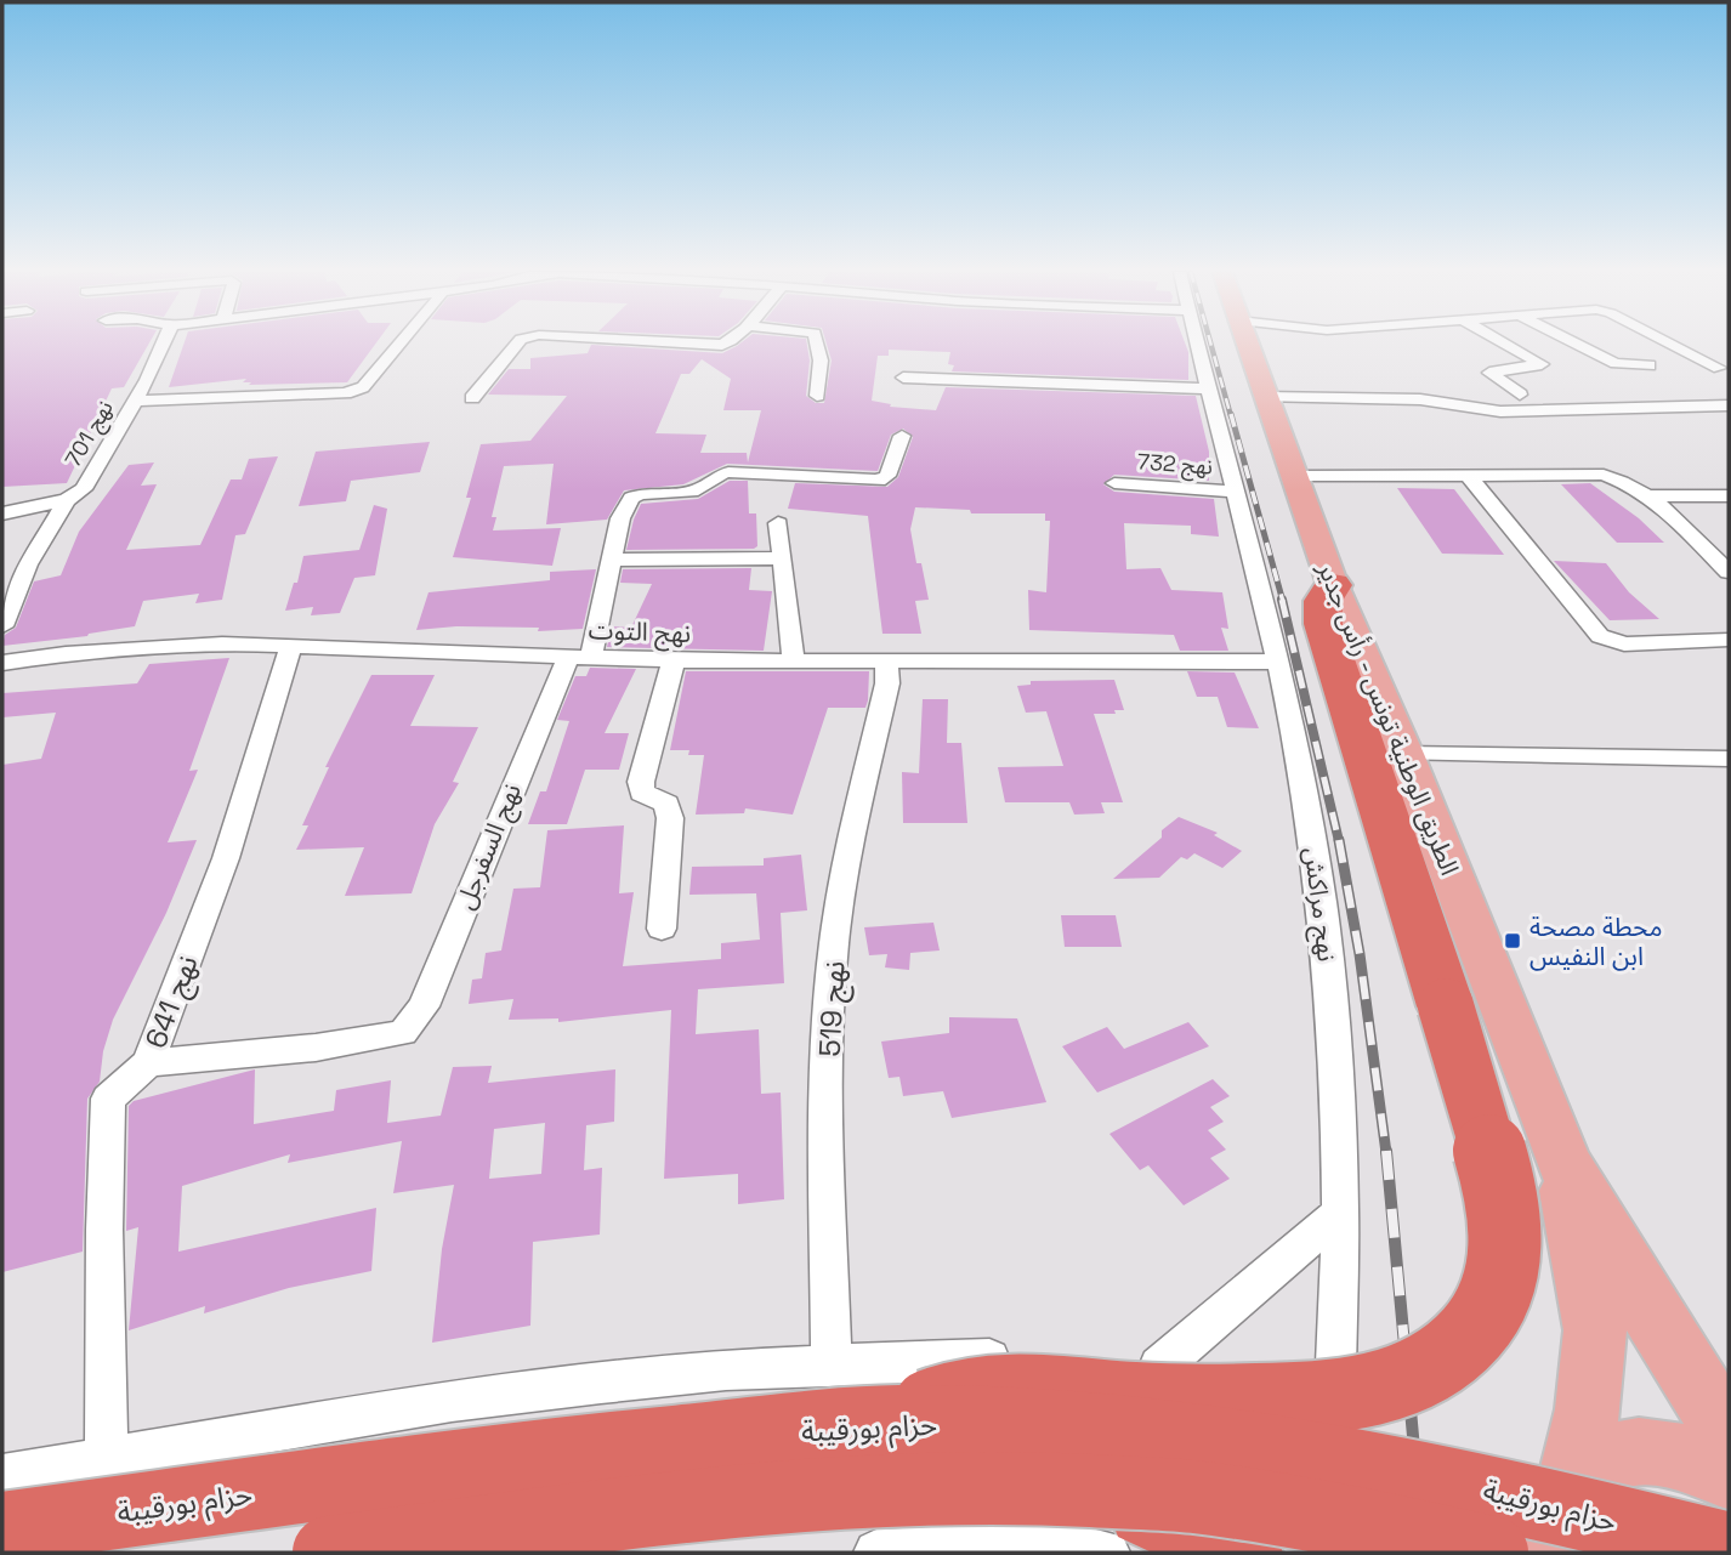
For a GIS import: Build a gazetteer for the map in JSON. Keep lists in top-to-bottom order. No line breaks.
{"streets":{"highway":["حزام بورقيبة"],"main road":["الطريق الوطنية تونس - رأس جدير"],"street":["نهج 701","نهج 732","نهج التوت","نهج السفرجل","نهج مراكش","نهج 641","نهج 519"]},"crossings":[["نهج 732","نهج مراكش"],["نهج التوت","نهج السفرجل"],["نهج التوت","نهج مراكش"],["نهج التوت","نهج 641"],["نهج التوت","نهج 519"],["نهج السفرجل","نهج 641"]],"places":{"transit":["محطة مصحة ابن النفيس"]}}
